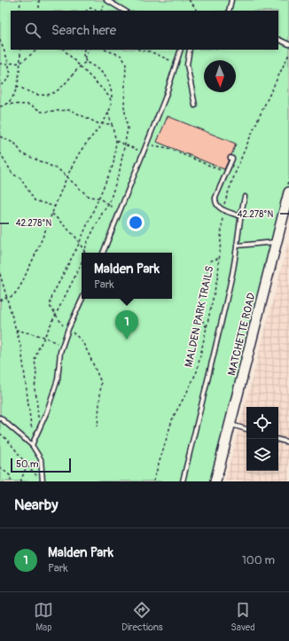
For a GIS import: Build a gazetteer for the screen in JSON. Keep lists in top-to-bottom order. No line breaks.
{"streets":{"main road":["MATCHETTE ROAD"],"path":["MALDEN PARK TRAILS"]},"scale_bar":"50 m","north":"bottom","page":{"search":"Search here","popup":["Malden Park","Park"],"pins":"1","scale":"50 m","heading":"Nearby","list":[{"mark":"1","name":"Malden Park","note":"Park","value":"100 m"}],"nav":["Map","Directions","Saved"]},"coordinates":["42.278°N"]}
